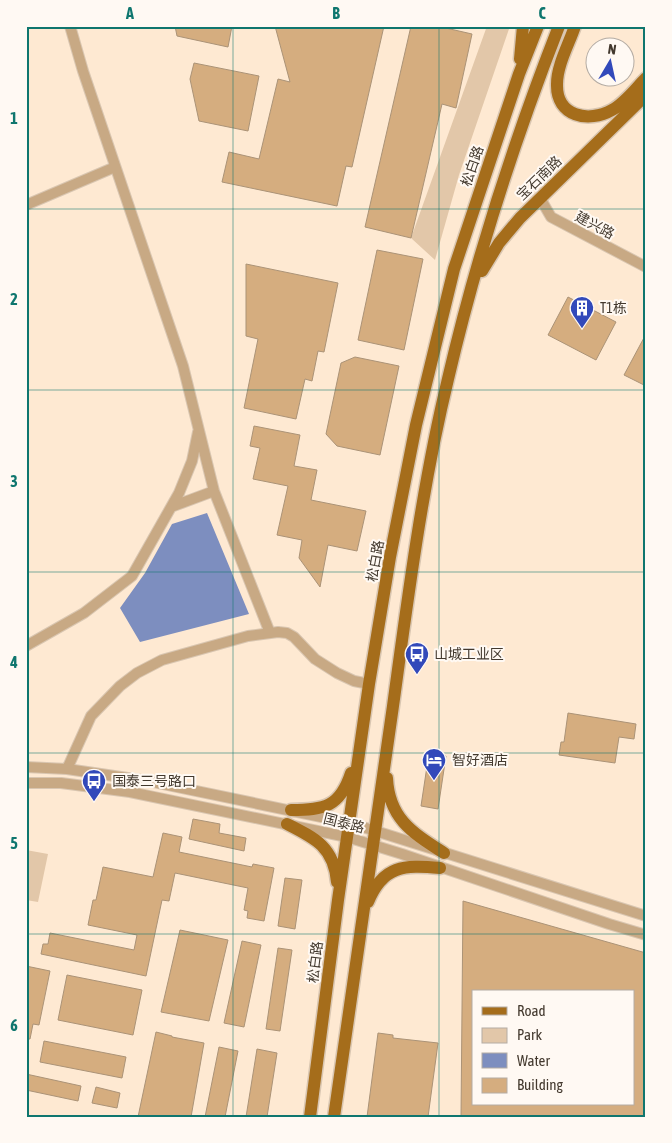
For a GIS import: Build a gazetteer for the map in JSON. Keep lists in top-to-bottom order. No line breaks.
{"streets":{"main road":["松白路","宝石南路"],"street":["建兴路","国泰路"]},"crossings":[["松白路","国泰路"],["宝石南路","建兴路"]],"places":{"building":["T1栋"],"bus stop":["山城工业区","国泰三号路口"],"hotel":["智好酒店"]},"legend":["Road","Park","Water","Building"],"north":"top","grid":{"columns":["A","B","C"],"rows":["1","2","3","4","5","6"]}}
